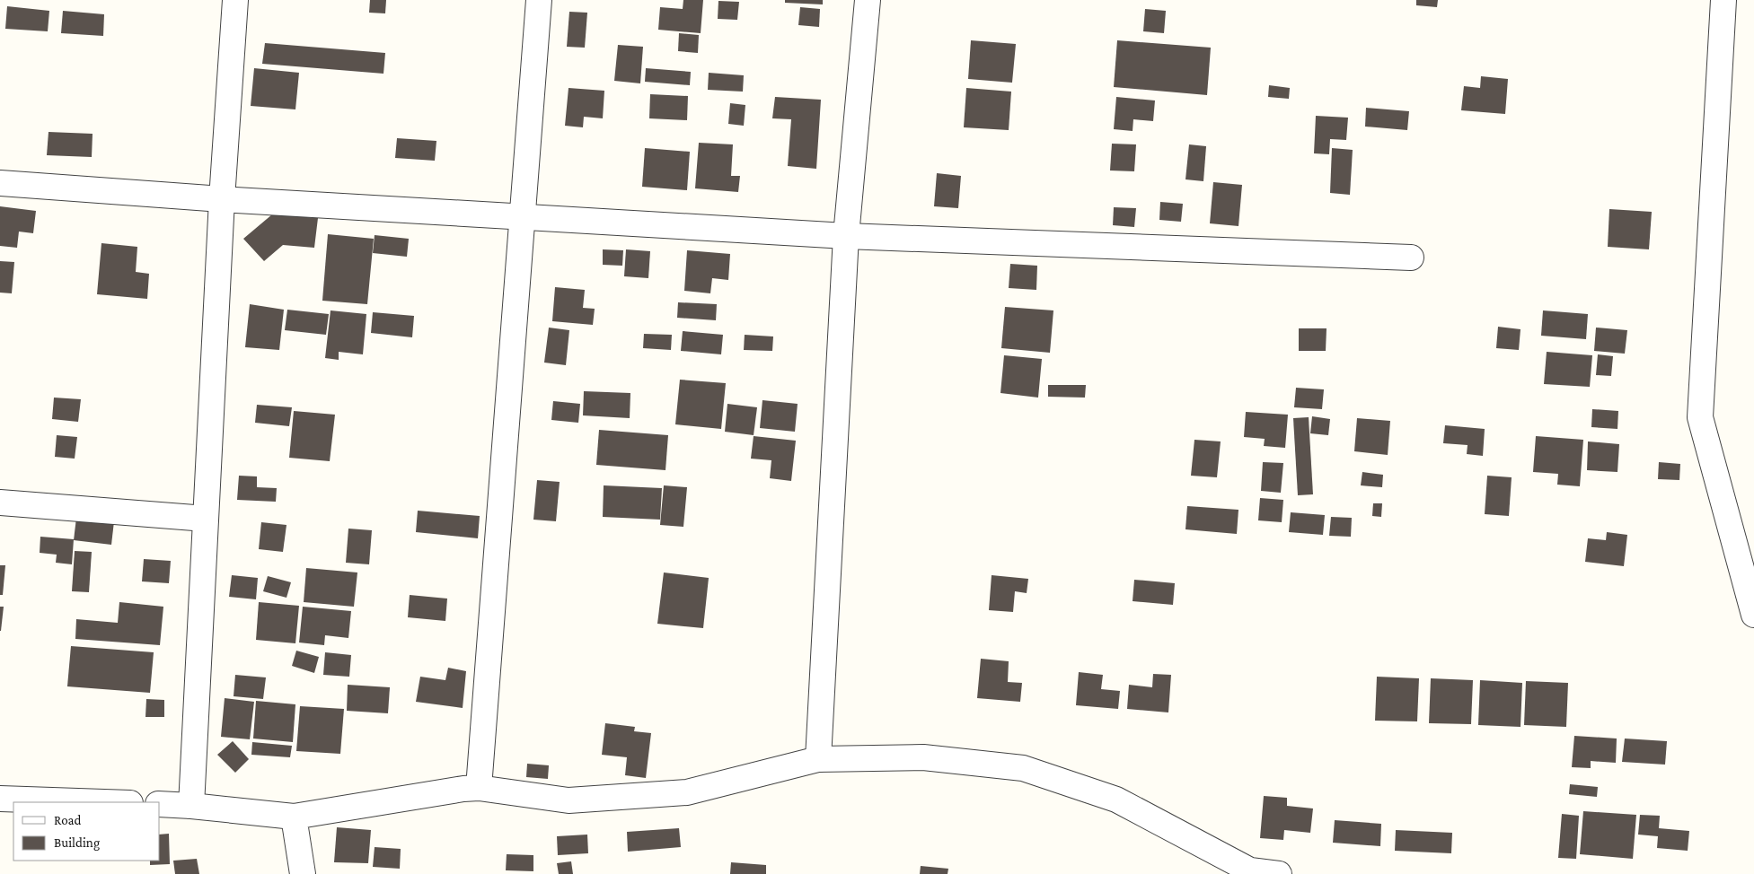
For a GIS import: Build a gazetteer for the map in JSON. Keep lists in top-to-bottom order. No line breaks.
{"legend":["Road","Building"]}
